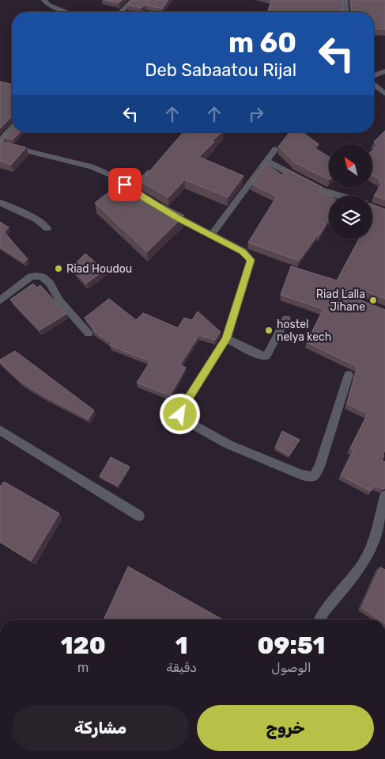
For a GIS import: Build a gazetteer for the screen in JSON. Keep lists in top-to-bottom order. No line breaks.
{"places":["Riad Houdou","Riad Lalla Jihane","hostel nelya kech"],"north":"top left","page":{"turn":["60 m","Deb Sabaatou Rijal"],"eta":["09:51","الوصول","1","دقيقة","120","m"],"buttons":["خروج","مشاركة"]}}
